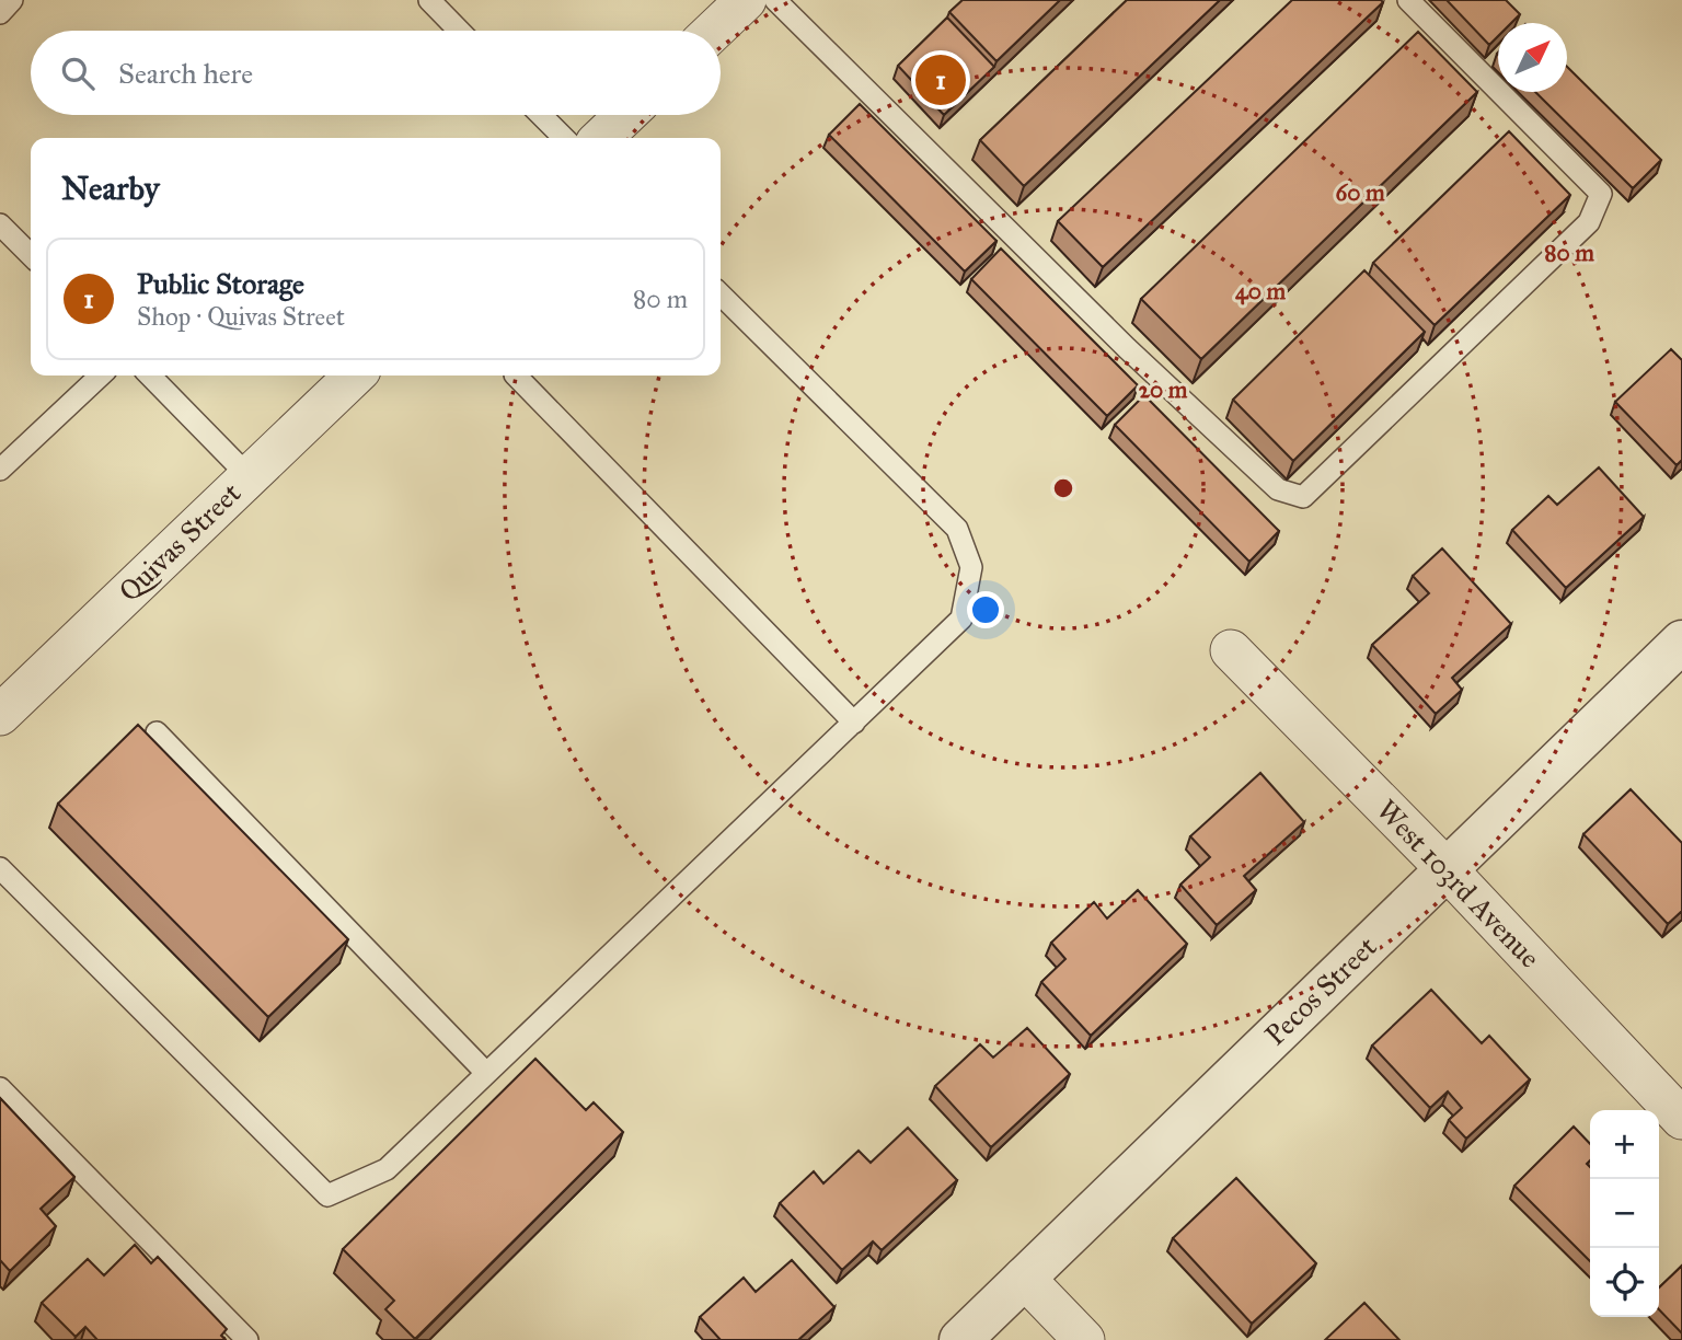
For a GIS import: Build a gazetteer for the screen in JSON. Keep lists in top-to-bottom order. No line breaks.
{"streets":{"street":["Quivas Street","West 103rd Avenue","Pecos Street"]},"crossings":[["West 103rd Avenue","Pecos Street"]],"north":"top right","page":{"search":"Search here","pins":"1","heading":"Nearby","list":[{"mark":"1","name":"Public Storage","note":"Shop · Quivas Street","value":"80 m"}],"map_buttons":["+","−"]},"rings":["60 m","80 m","40 m","20 m"]}
